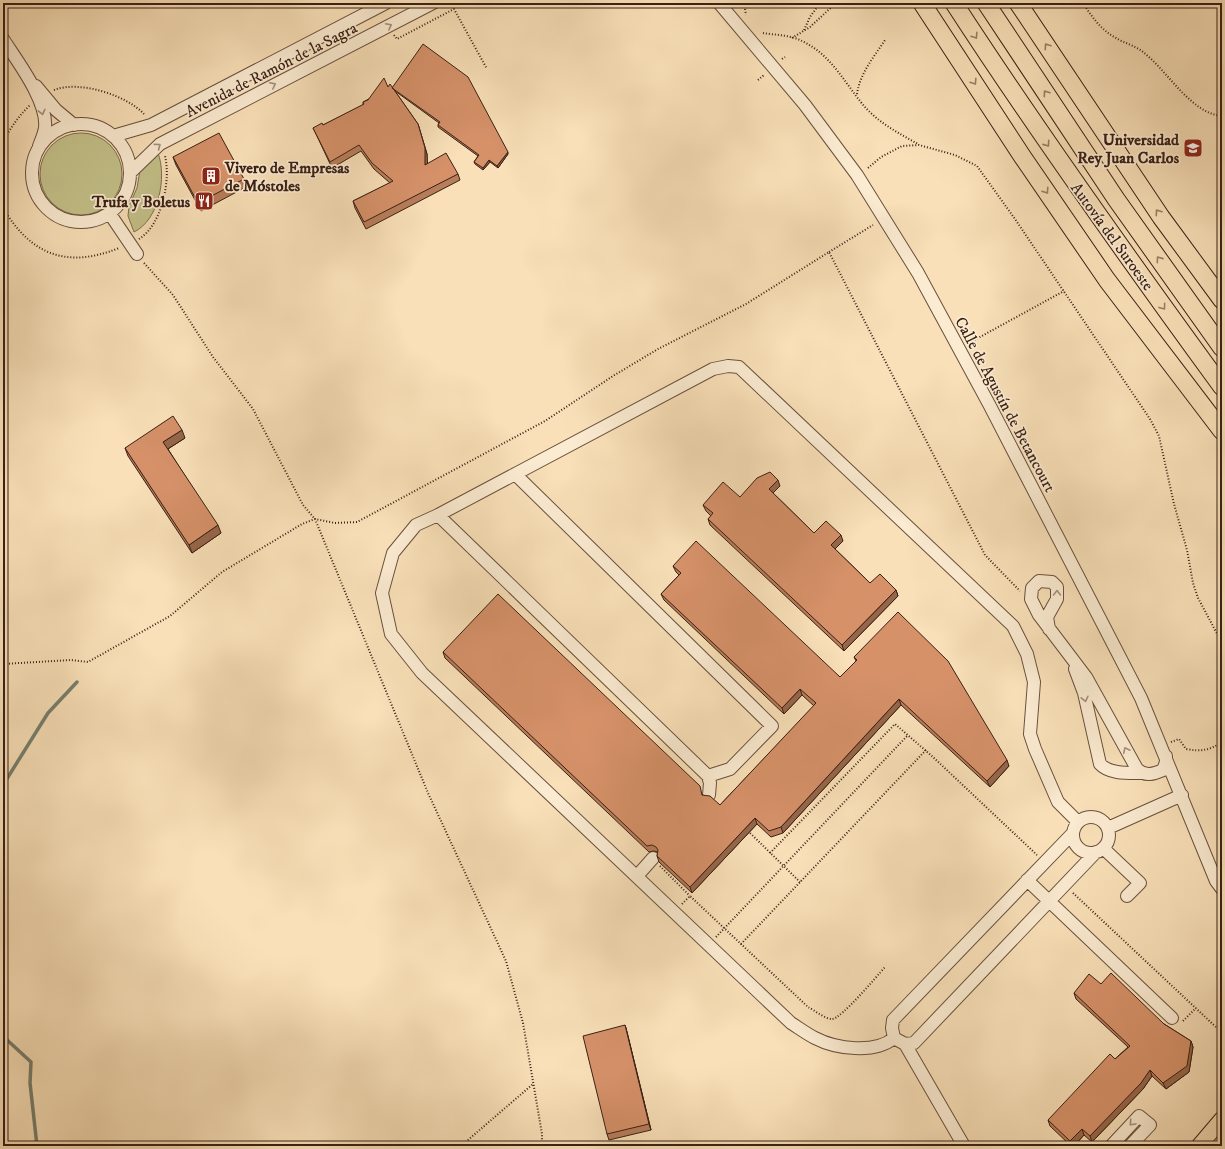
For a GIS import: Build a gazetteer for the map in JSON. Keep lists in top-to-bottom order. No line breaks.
{"streets":{"highway":["Autovía del Suroeste"],"street":["Avenida de Ramón de la Sagra","Calle de Agustín de Betancourt"]},"places":{"school or university":["Universidad Rey Juan Carlos"],"building":["Vivero de Empresas de Móstoles"],"restaurant":["Trufa y Boletus"]}}
